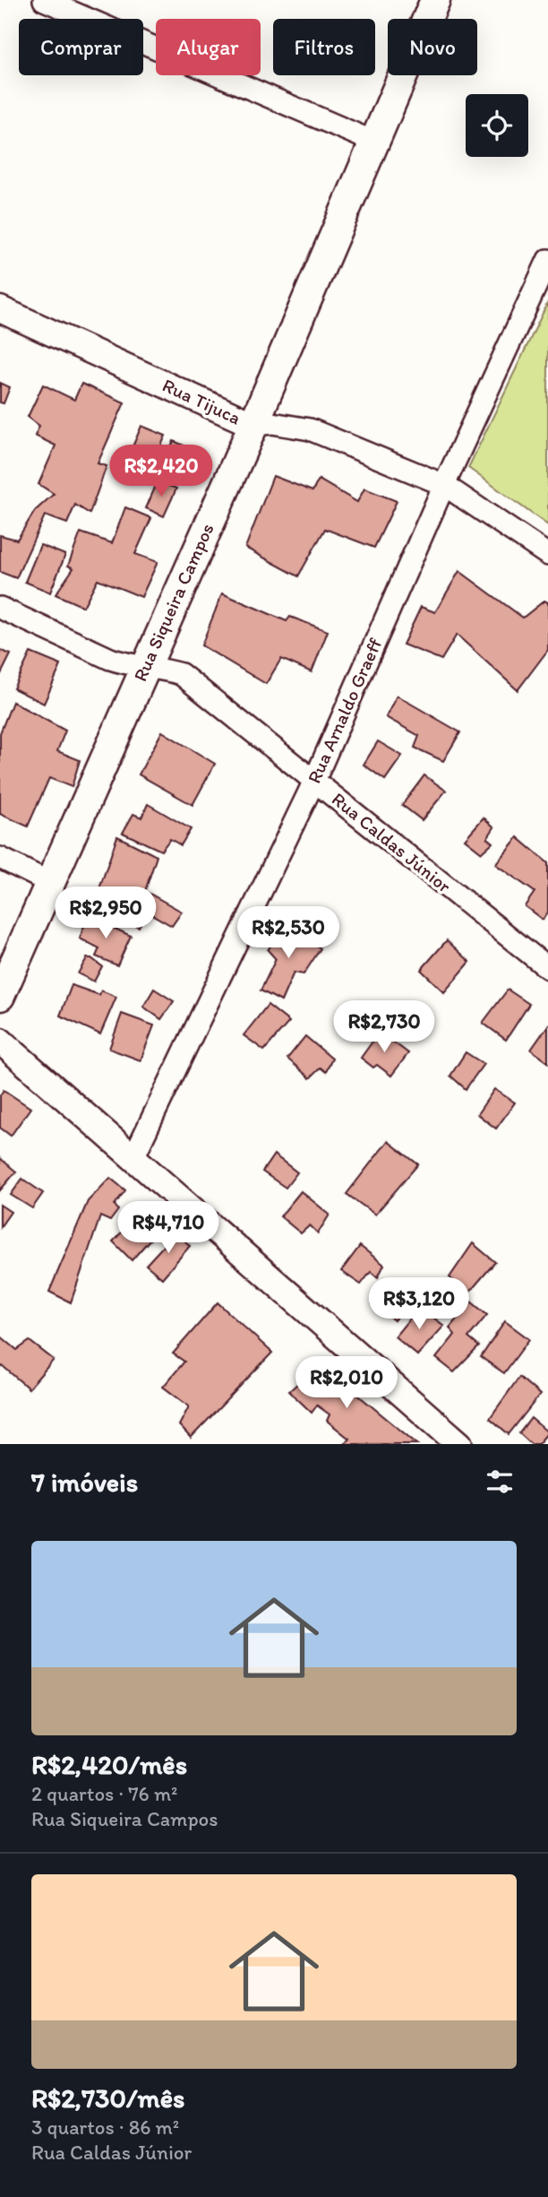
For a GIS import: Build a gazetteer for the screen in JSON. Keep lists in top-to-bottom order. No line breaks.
{"streets":{"main road":["Rua Siqueira Campos"],"street":["Rua Tijuca","Rua Arnaldo Graeff","Rua Caldas Júnior"]},"crossings":[["Rua Tijuca","Rua Siqueira Campos"],["Rua Tijuca","Rua Arnaldo Graeff"],["Rua Siqueira Campos","Rua Caldas Júnior"],["Rua Arnaldo Graeff","Rua Caldas Júnior"]],"page":{"chip":["Comprar","Alugar","Filtros","Novo"],"price":["R$2,420","R$2,950","R$2,530","R$2,730","R$4,710","R$3,120","R$2,010"],"heading":"7 imóveis","list":[{"name":"R$2,420/mês","note":"2 quartos · 76 m² · Rua Siqueira Campos"},{"name":"R$2,730/mês","note":"3 quartos · 86 m² · Rua Caldas Júnior"}]}}
